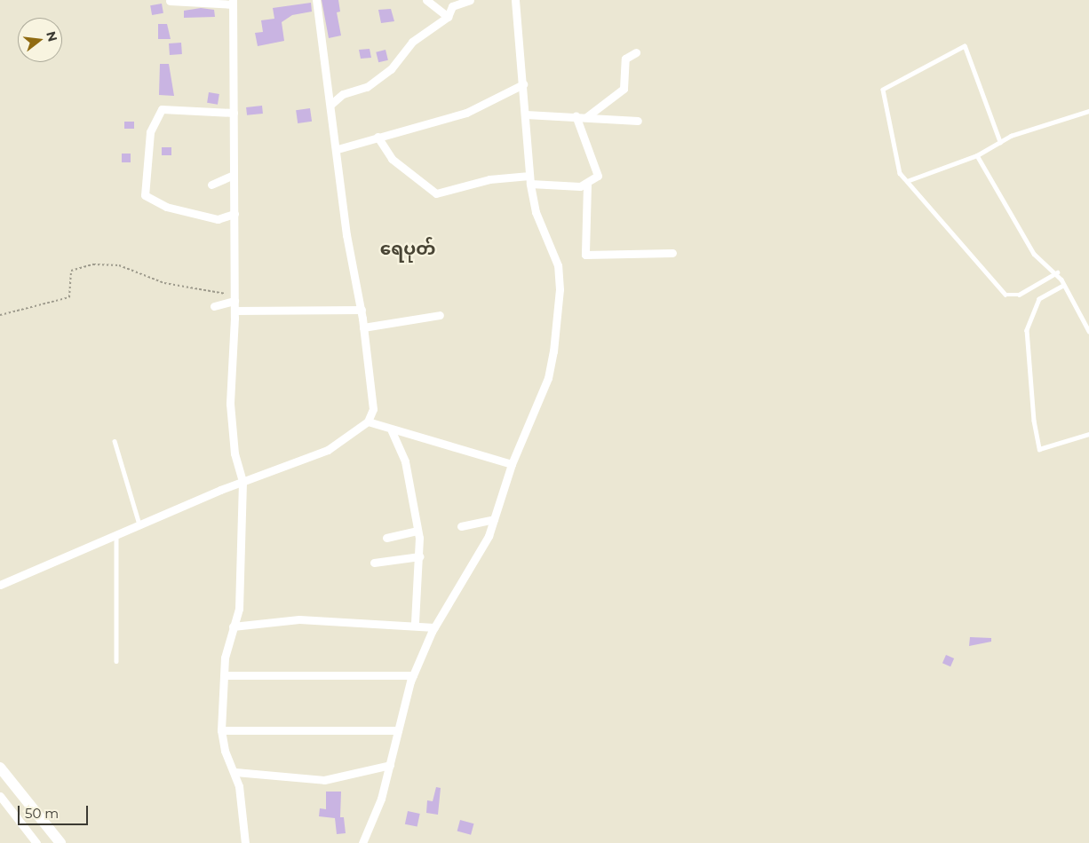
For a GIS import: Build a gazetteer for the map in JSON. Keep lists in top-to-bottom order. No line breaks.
{"districts":["ရေပုတ်"],"scale_bar":"50 m","north":"right"}
